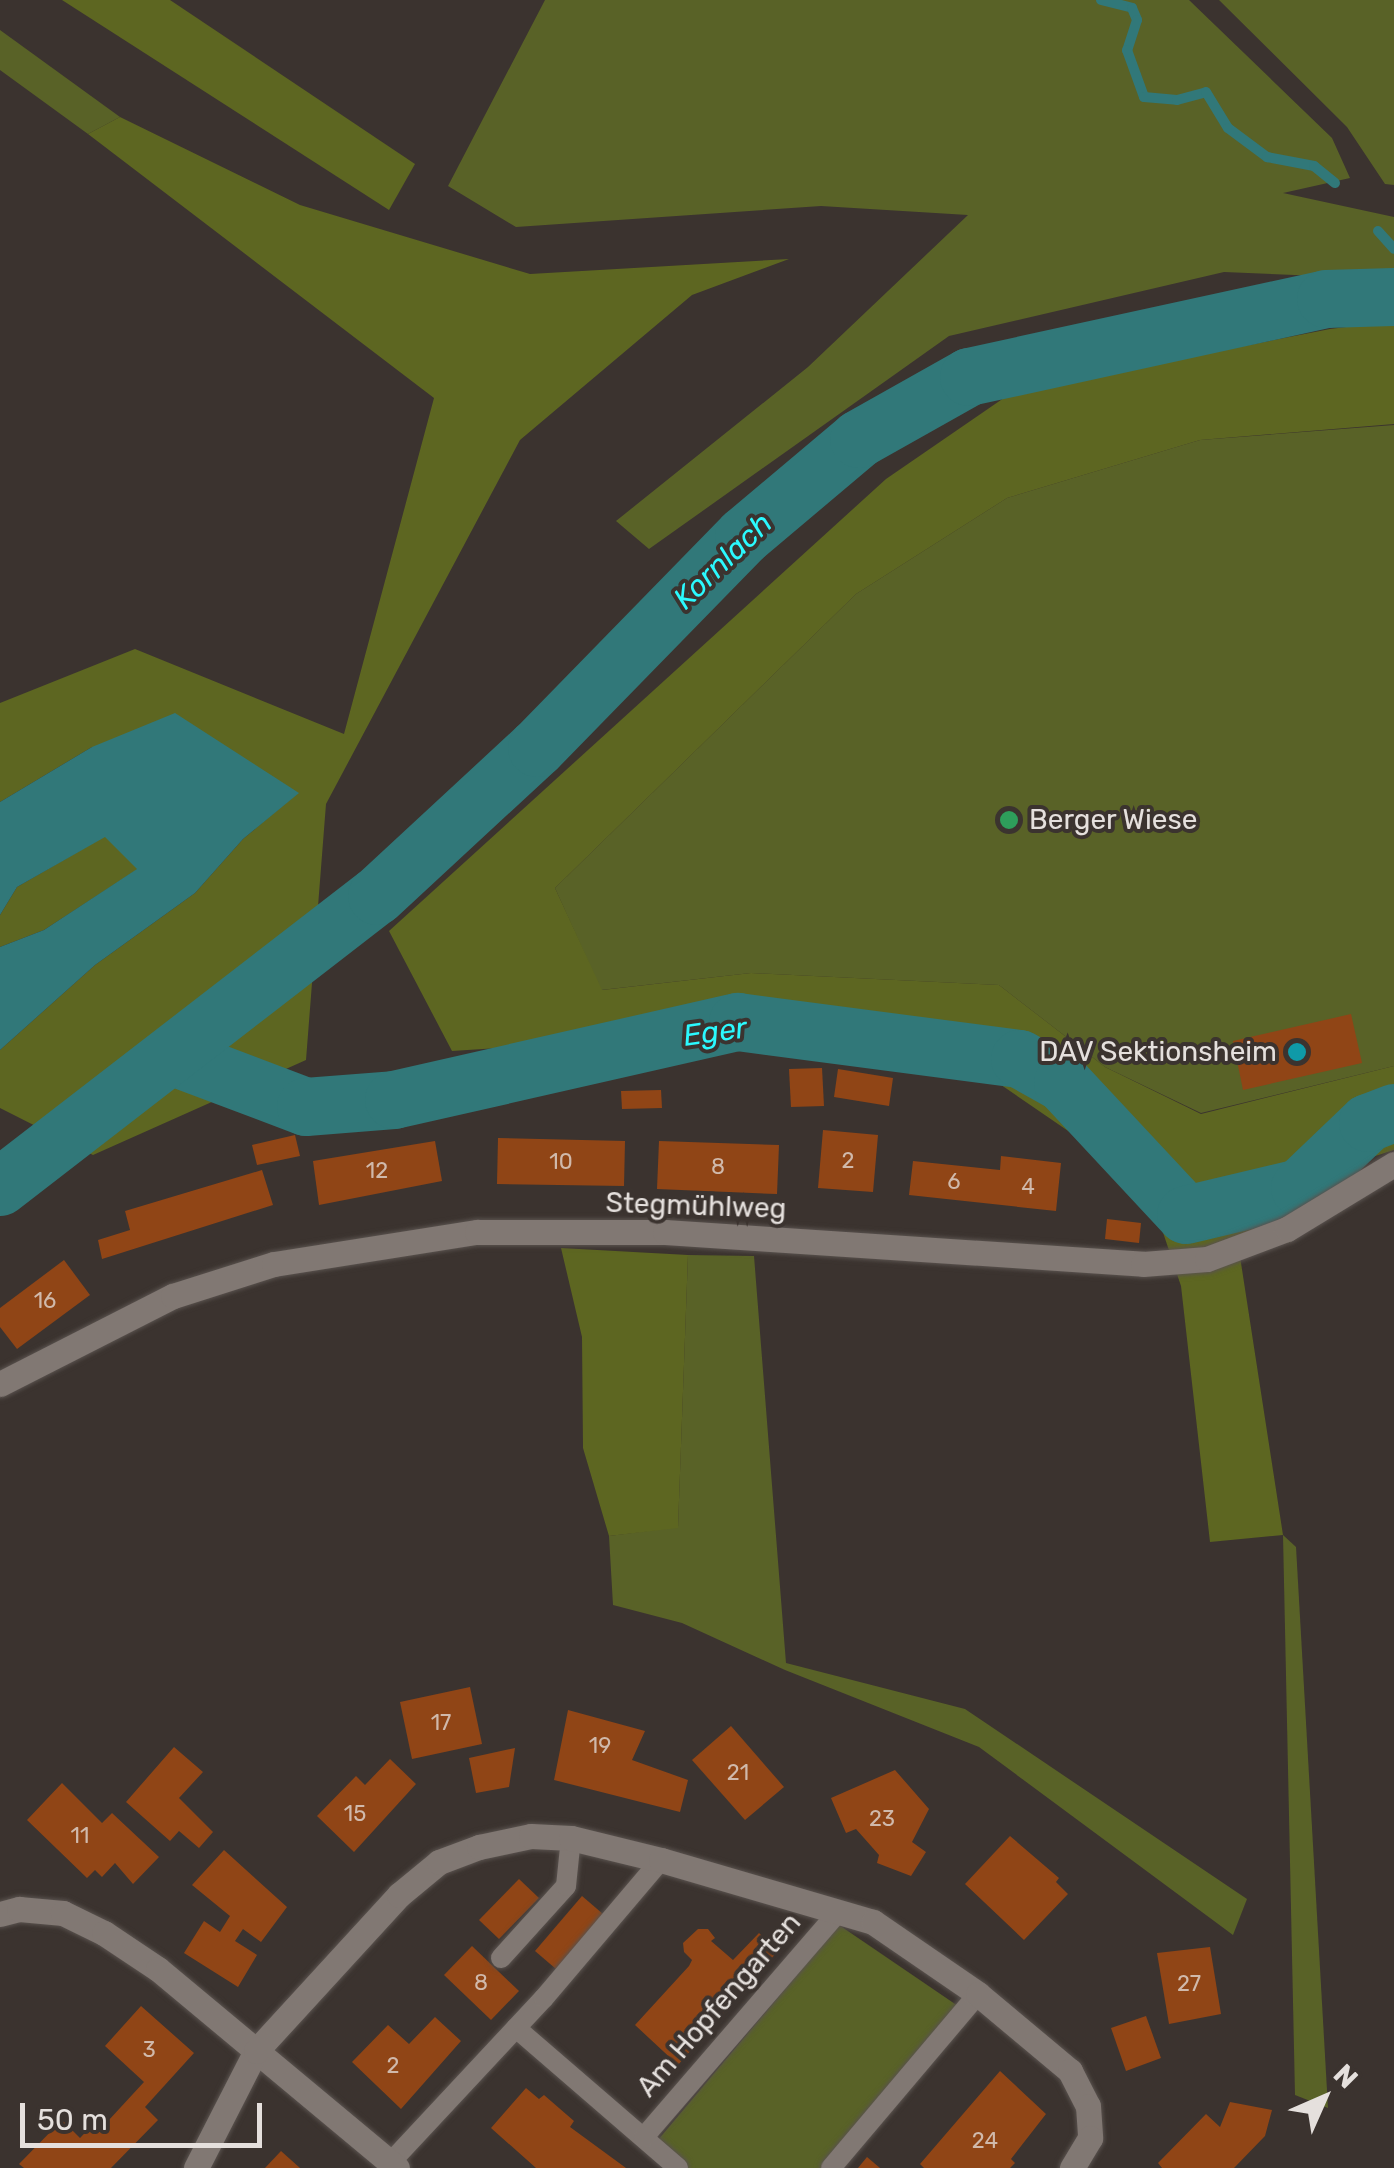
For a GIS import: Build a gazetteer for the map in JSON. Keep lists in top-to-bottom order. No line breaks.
{"streets":{"street":["Stegmühlweg","Am Hopfengarten"]},"water":["Kornlach","Eger"],"places":["Berger Wiese","DAV Sektionsheim"],"house_numbers":["2","10","8","12","6","4","16","17","19","21","15","23","11","8","27","3","2","24"],"scale_bar":"50 m","north":"top right"}
